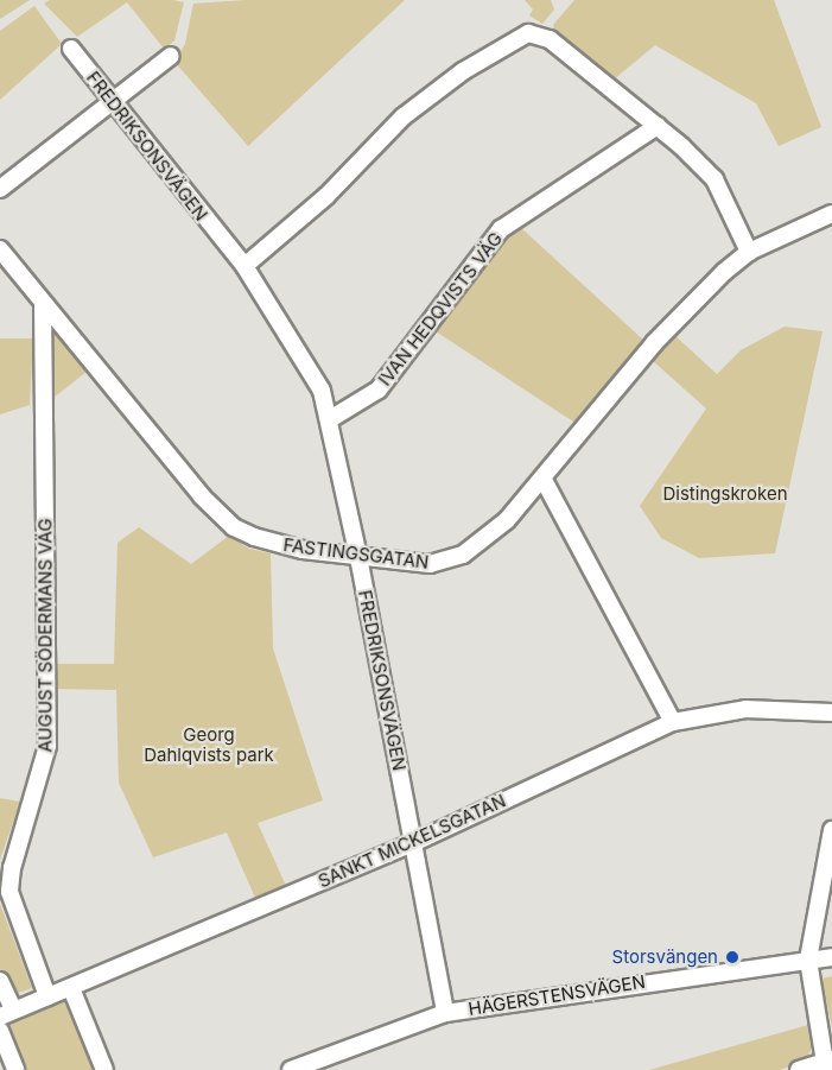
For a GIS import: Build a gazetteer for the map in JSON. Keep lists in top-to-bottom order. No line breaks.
{"streets":{"street":["FREDRIKSONSVÄGEN","IVAN HEDQVISTS VÄG","FASTINGSGATAN","AUGUST SÖDERMANS VÄG","SANKT MICKELSGATAN","HÄGERSTENSVÄGEN"]},"crossings":[["FREDRIKSONSVÄGEN","IVAN HEDQVISTS VÄG"],["FREDRIKSONSVÄGEN","FASTINGSGATAN"],["FREDRIKSONSVÄGEN","SANKT MICKELSGATAN"],["FREDRIKSONSVÄGEN","HÄGERSTENSVÄGEN"],["FASTINGSGATAN","AUGUST SÖDERMANS VÄG"],["AUGUST SÖDERMANS VÄG","SANKT MICKELSGATAN"]],"parks":["Distingskroken","Georg Dahlqvists park"],"places":["Storsvängen"]}
